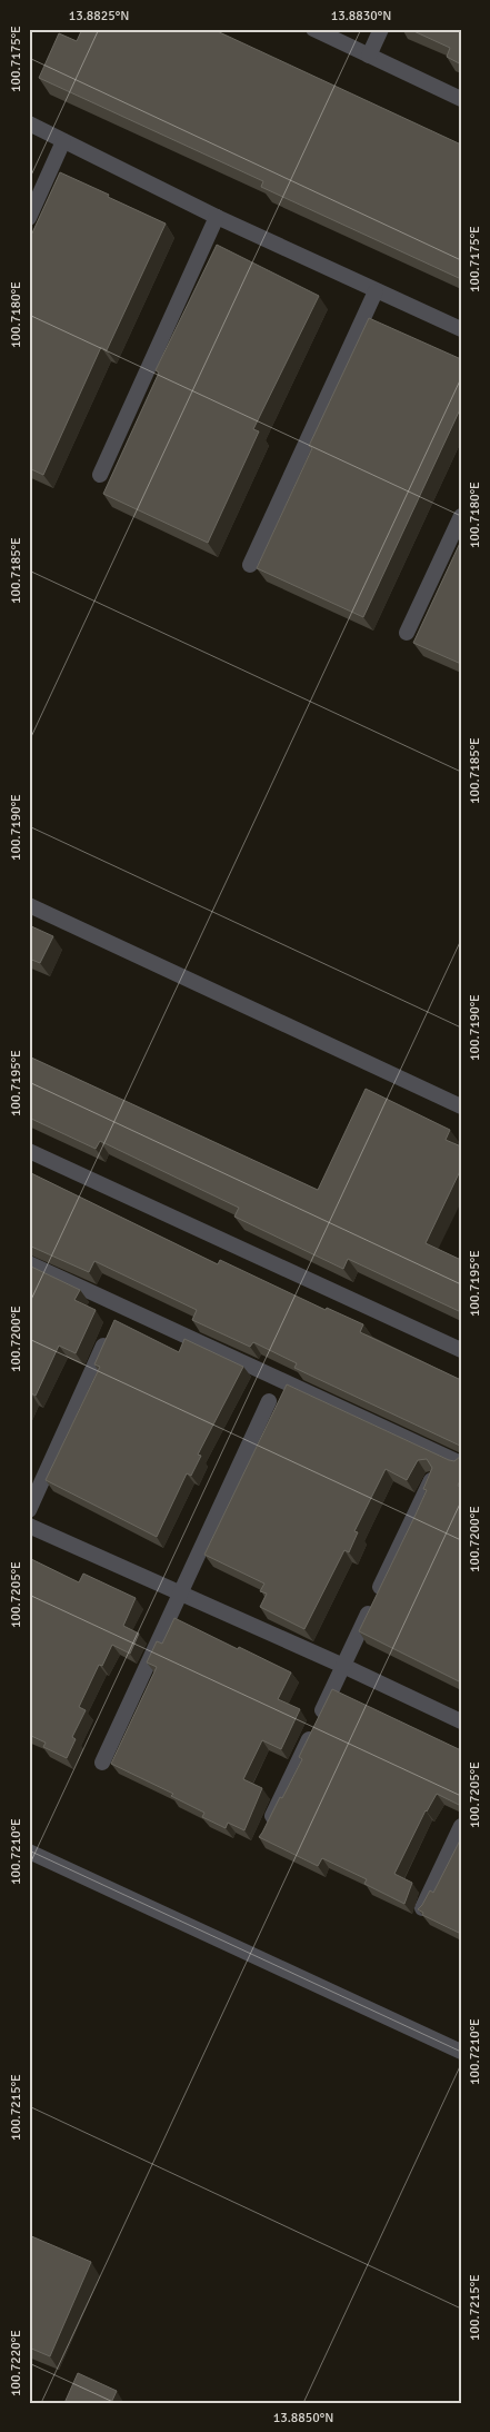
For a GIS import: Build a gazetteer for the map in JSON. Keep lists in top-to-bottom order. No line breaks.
{"coordinates":["13.8825°N","13.8830°N","100.7175°E","100.7180°E","100.7185°E","100.7190°E","100.7195°E","100.7200°E","100.7205°E","100.7210°E","100.7215°E","100.7220°E","13.8850°N"]}
